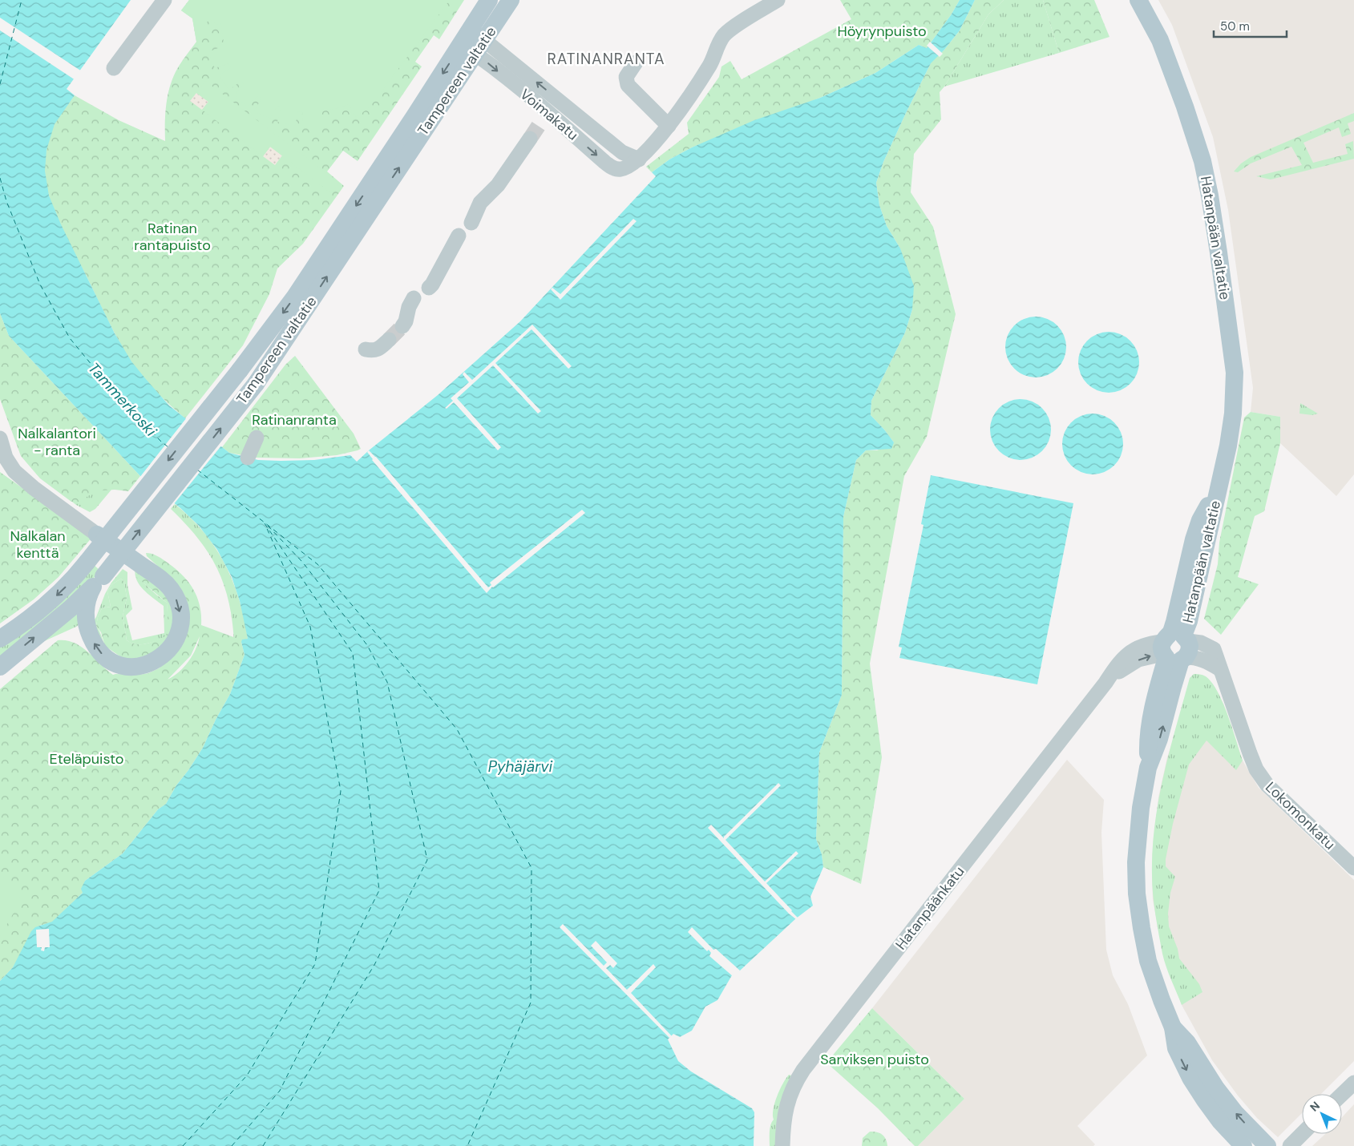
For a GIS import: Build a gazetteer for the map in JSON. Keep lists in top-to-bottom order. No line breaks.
{"streets":{"main road":["Tampereen valtatie","Hatanpään valtatie"],"street":["Voimakatu","Lokomonkatu","Hatanpäänkatu"]},"crossings":[["Tampereen valtatie","Voimakatu"],["Hatanpään valtatie","Lokomonkatu"],["Hatanpään valtatie","Hatanpäänkatu"],["Lokomonkatu","Hatanpäänkatu"]],"districts":["RATINANRANTA"],"water":["Tammerkoski","Pyhäjärvi"],"parks":["Höyrynpuisto","Ratinan rantapuisto","Ratinanranta","Nalkalantori - ranta","Nalkalan kenttä","Eteläpuisto","Sarviksen puisto"],"scale_bar":"50 m","north":"top left"}
